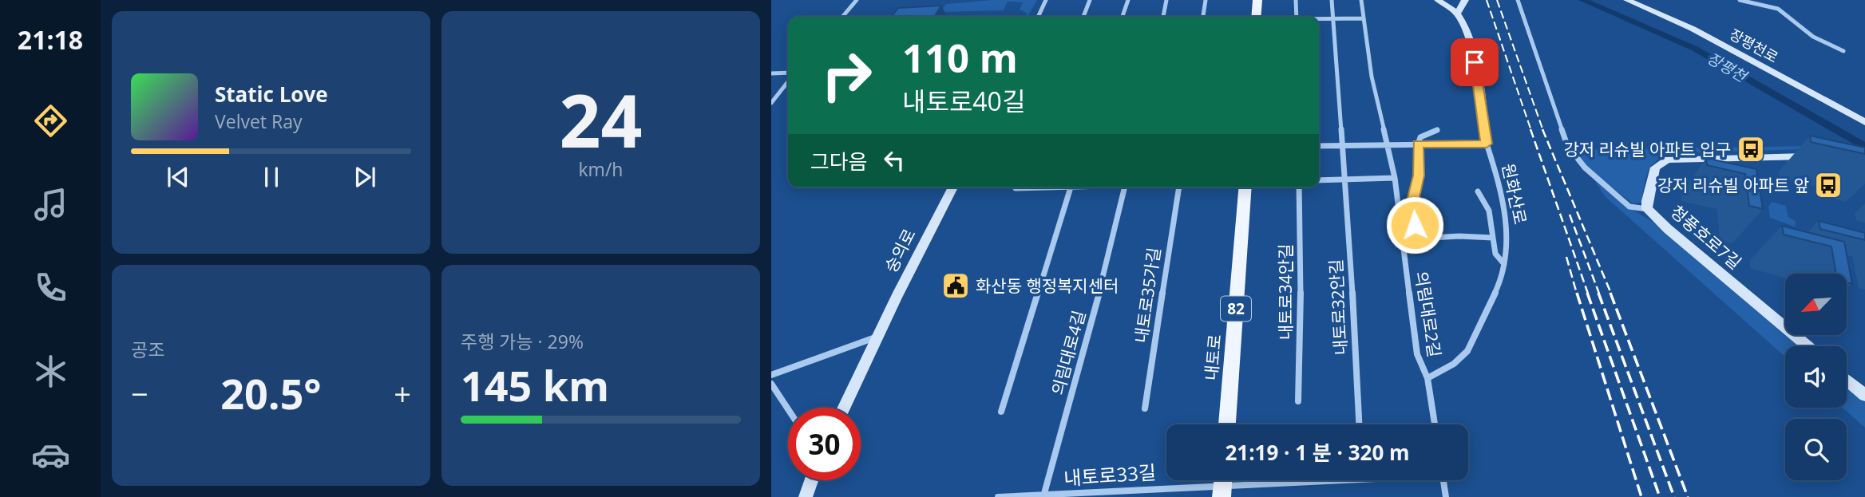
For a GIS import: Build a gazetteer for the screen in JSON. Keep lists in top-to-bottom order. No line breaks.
{"streets":{"main road":["82","내토로"],"street":["장평천로","원화산로","청풍호로7길","숭의로","내토로34안길","내토로35가길","내토로32안길","의림대로2길","의림대로4길","내토로33길"]},"crossings":[["원화산로","의림대로2길"],["의림대로4길","내토로33길"]],"water":["장평천"],"places":{"bus stop":["강저 리슈빌 아파트 입구","강저 리슈빌 아파트 앞"],"public building":["화산동 행정복지센터"]},"north":"bottom left","page":{"tabs":"21:18","tile":[["24","km/h"],"공조",["주행 가능 · 29%","145 km"]],"turn":["110 m","내토로40길"],"song":["Static Love","Velvet Ray"],"then":"그다음","heat":["−","20.5°","+"],"limit":"30","trip":"21:19 · 1 분 · 320 m"}}
